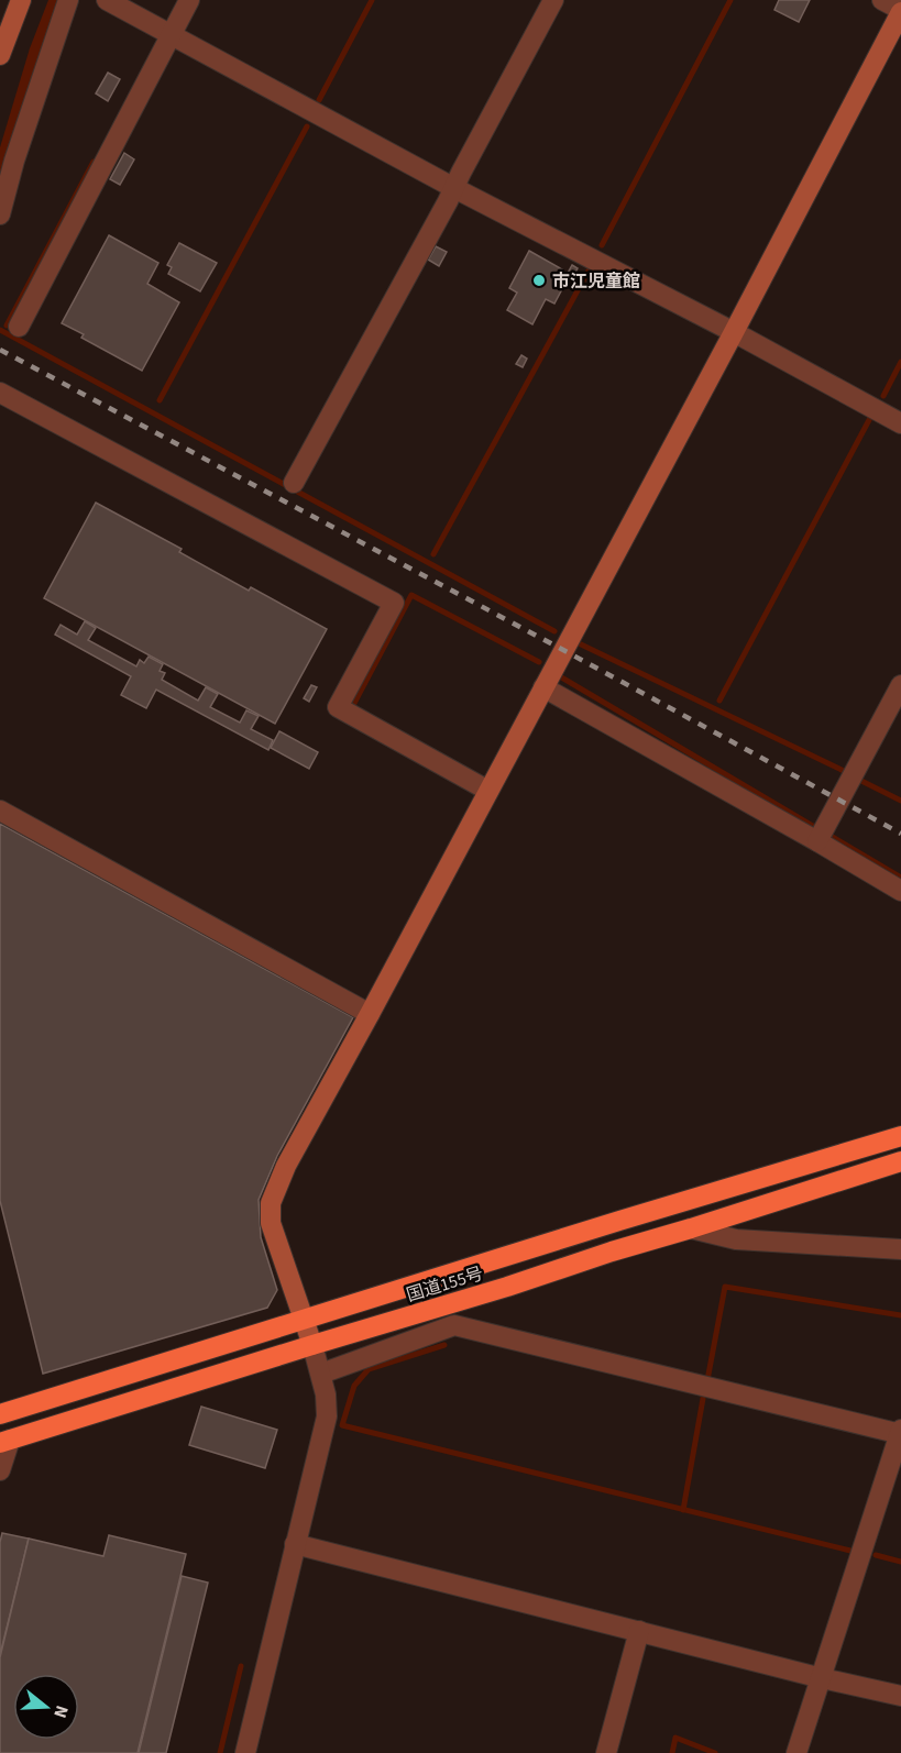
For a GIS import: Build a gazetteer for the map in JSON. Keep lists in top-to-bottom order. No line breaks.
{"streets":{"highway":["国道155号"]},"places":["市江児童館"],"north":"right"}
